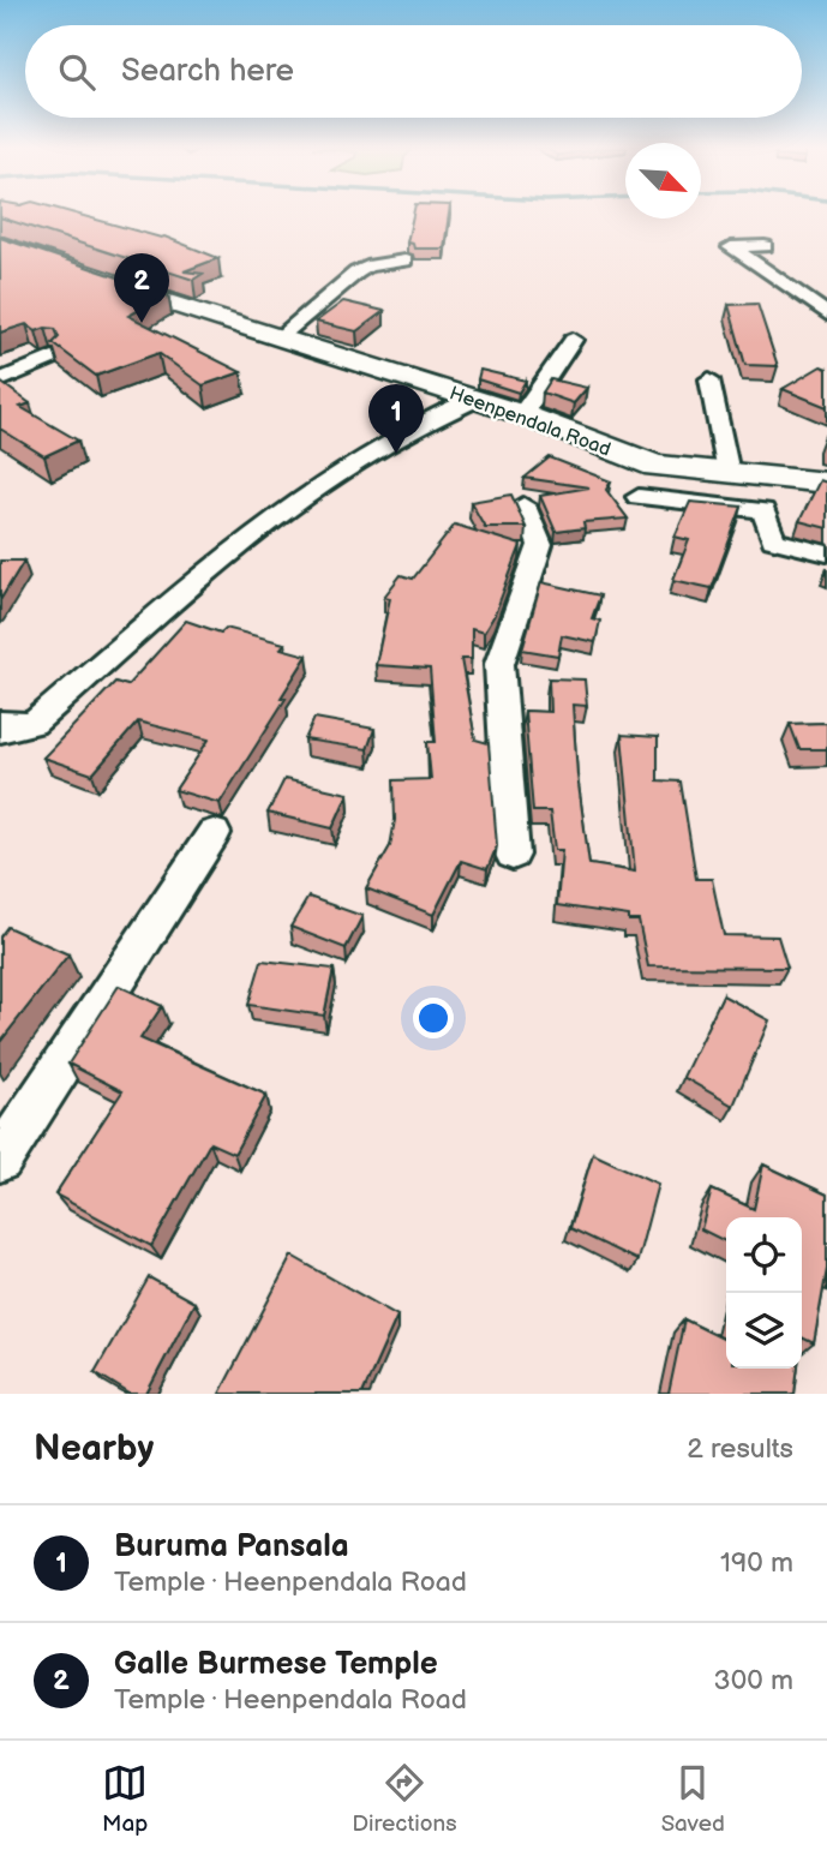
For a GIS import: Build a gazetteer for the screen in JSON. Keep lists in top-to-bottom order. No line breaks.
{"streets":{"street":["Heenpendala Road"]},"north":"bottom right","page":{"search":"Search here","pins":["2","1"],"heading":["Nearby","2 results"],"list":[{"mark":"1","name":"Buruma Pansala","note":"Temple · Heenpendala Road","value":"190 m"},{"mark":"2","name":"Galle Burmese Temple","note":"Temple · Heenpendala Road","value":"300 m"}],"nav":["Map","Directions","Saved"]}}
